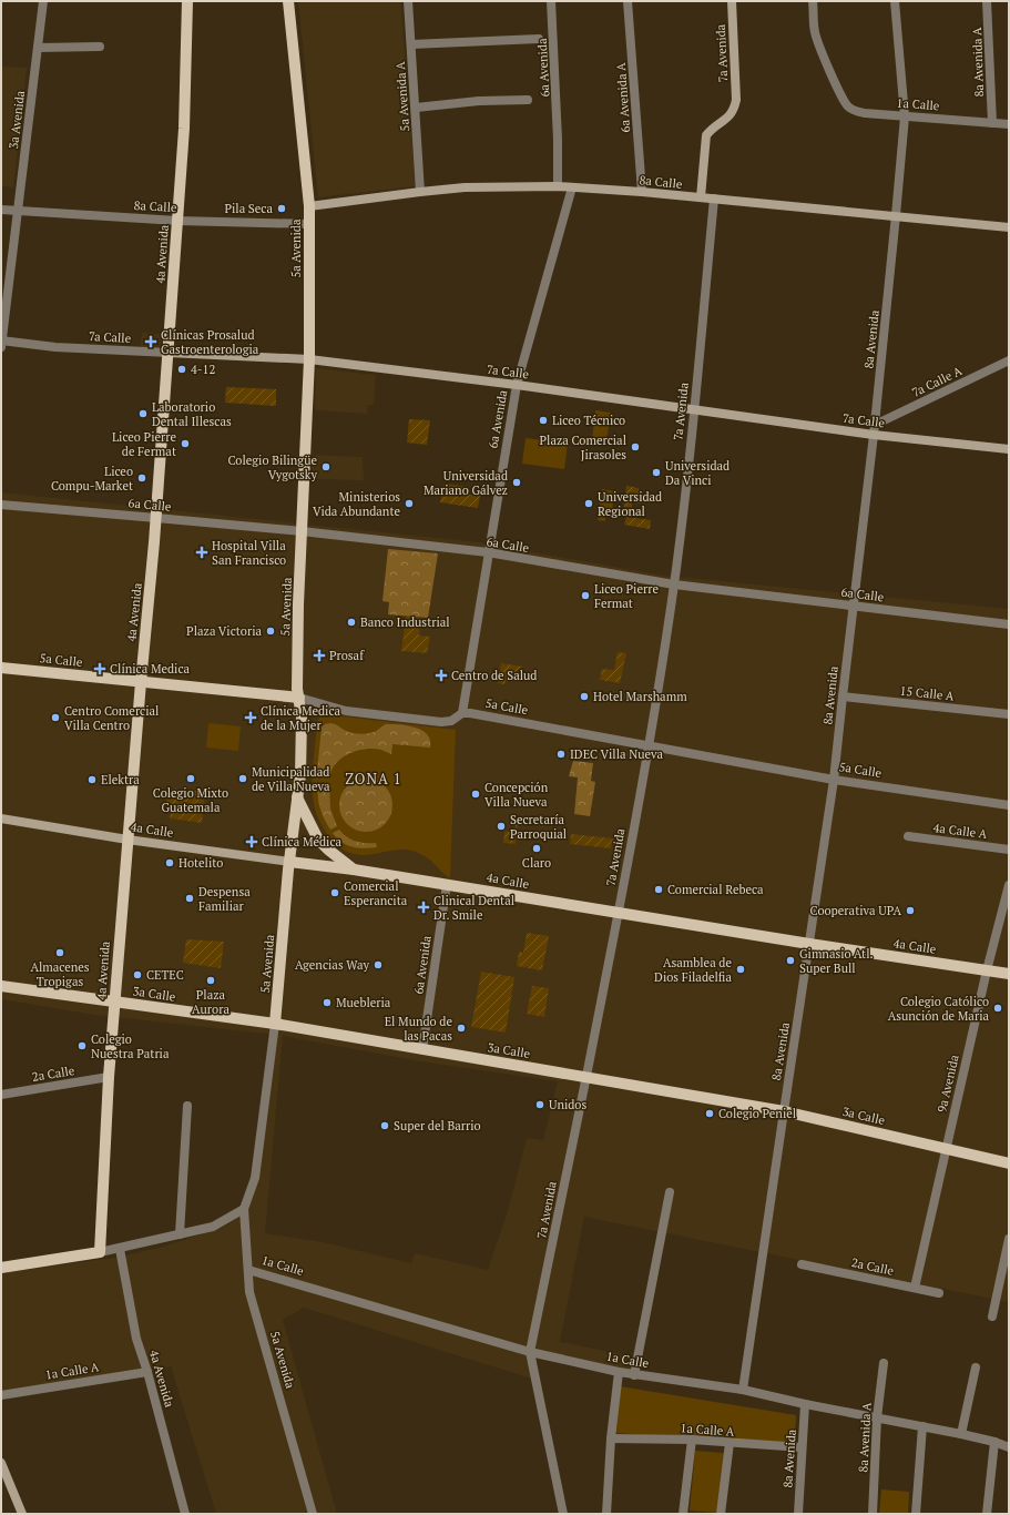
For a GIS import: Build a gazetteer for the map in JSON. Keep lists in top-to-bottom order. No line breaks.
{"streets":{"main road":["7a Avenida","8a Calle","5a Avenida","4a Avenida","7a Calle","5a Calle","4a Calle","3a Calle"],"street":["8a Avenida A","6a Avenida","5a Avenida A","6a Avenida A","1a Calle","3a Avenida","8a Avenida","7a Calle A","6a Calle","15 Calle A","4a Calle A","2a Calle","9a Avenida","1a Calle A"]},"crossings":[["7a Avenida","1a Calle"],["7a Avenida","8a Calle"],["7a Avenida","7a Calle"],["7a Avenida","6a Calle"],["7a Avenida","5a Calle"],["7a Avenida","4a Calle"],["7a Avenida","3a Calle"],["8a Avenida A","1a Calle"],["6a Avenida","8a Calle"],["6a Avenida","7a Calle"],["6a Avenida","6a Calle"],["6a Avenida","5a Calle"],["6a Avenida","4a Calle"],["6a Avenida","3a Calle"],["5a Avenida A","8a Calle"],["6a Avenida A","8a Calle"],["1a Calle","5a Avenida"],["1a Calle","8a Avenida"],["3a Avenida","8a Calle"],["3a Avenida","7a Calle"],["8a Calle","5a Avenida"],["8a Calle","4a Avenida"],["8a Calle","8a Avenida"],["5a Avenida","7a Calle"],["5a Avenida","6a Calle"],["5a Avenida","5a Calle"],["5a Avenida","4a Calle"],["5a Avenida","3a Calle"],["4a Avenida","7a Calle"],["4a Avenida","6a Calle"],["4a Avenida","5a Calle"],["4a Avenida","4a Calle"],["4a Avenida","3a Calle"],["4a Avenida","2a Calle"],["4a Avenida","1a Calle A"],["7a Calle","8a Avenida"],["8a Avenida","7a Calle A"],["8a Avenida","6a Calle"],["8a Avenida","5a Calle"],["8a Avenida","15 Calle A"],["8a Avenida","4a Calle"],["8a Avenida","3a Calle"],["8a Avenida","1a Calle A"],["4a Calle","9a Avenida"],["3a Calle","9a Avenida"],["2a Calle","9a Avenida"]],"districts":["ZONA 1"],"places":{"other":["Pila Seca","4-12","Laboratorio Dental Illescas","Liceo Técnico","Liceo Pierre de Fermat","Plaza Comercial Jirasoles","Colegio Bilingüe Vygotsky","Universidad Da Vinci","Liceo Compu-Market","Universidad Mariano Gálvez","Ministerios Vida Abundante","Universidad Regional","Liceo Pierre Fermat","Banco Industrial","Plaza Victoria","Hotel Marshamm","Centro Comercial Villa Centro","IDEC Villa Nueva","Colegio Mixto Guatemala","Municipalidad de Villa Nueva","Elektra","Concepción Villa Nueva","Secretaría Parroquial","Claro","Hotelito","Comercial Rebeca","Comercial Esperancita","Despensa Familiar","Cooperativa UPA","Almacenes Tropigas","Gimnasio Atl. Super Bull","Agencias Way","Asamblea de Dios Filadelfia","CETEC","Plaza Aurora","Muebleria","Colegio Católico Asunción de Maria","El Mundo de las Pacas","Colegio Nuestra Patria","Unidos","Colegio Peniel","Super del Barrio"],"health":["Clínicas Prosalud Gastroenterologia","Hospital Villa San Francisco","Prosaf","Clínica Medica","Centro de Salud","Clínica Medica de la Mujer","Clínica Médica","Clinical Dental Dr. Smile"]}}
